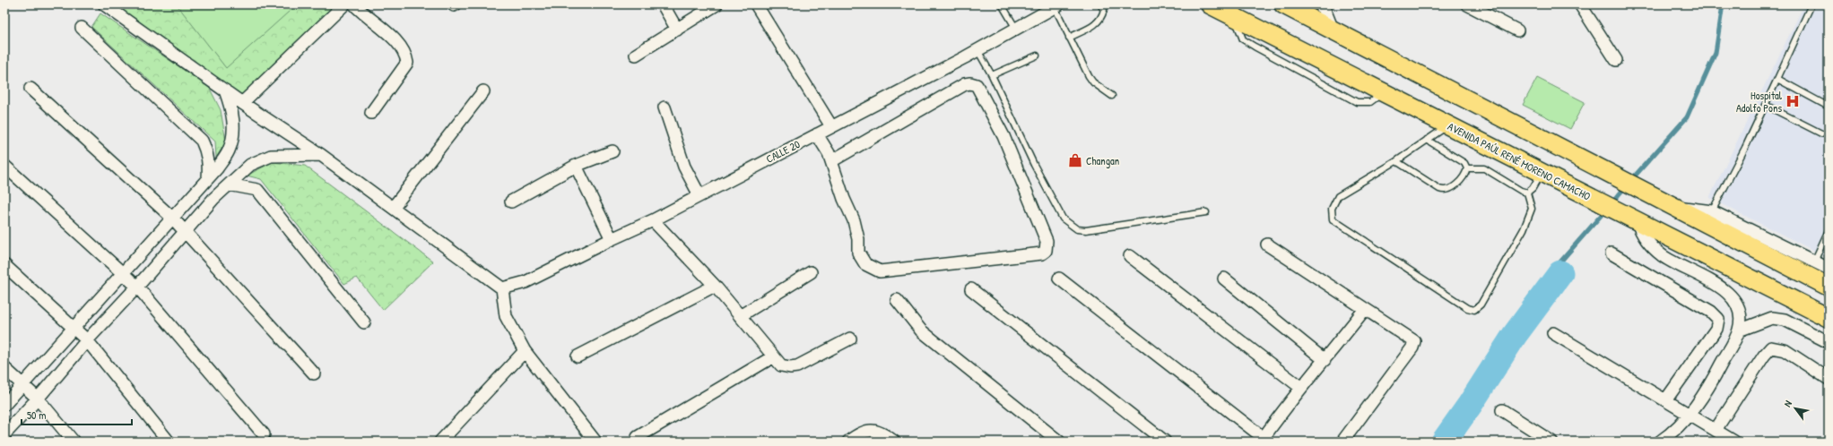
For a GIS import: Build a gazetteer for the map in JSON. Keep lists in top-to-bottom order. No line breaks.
{"streets":{"main road":["AVENIDA PAÚL RENÉ MORENO CAMACHO"],"street":["CALLE 20"]},"places":{"hospital":["Hospital Adolfo Pons"],"shop":["Changan"]},"scale_bar":"50 m","north":"top left"}
